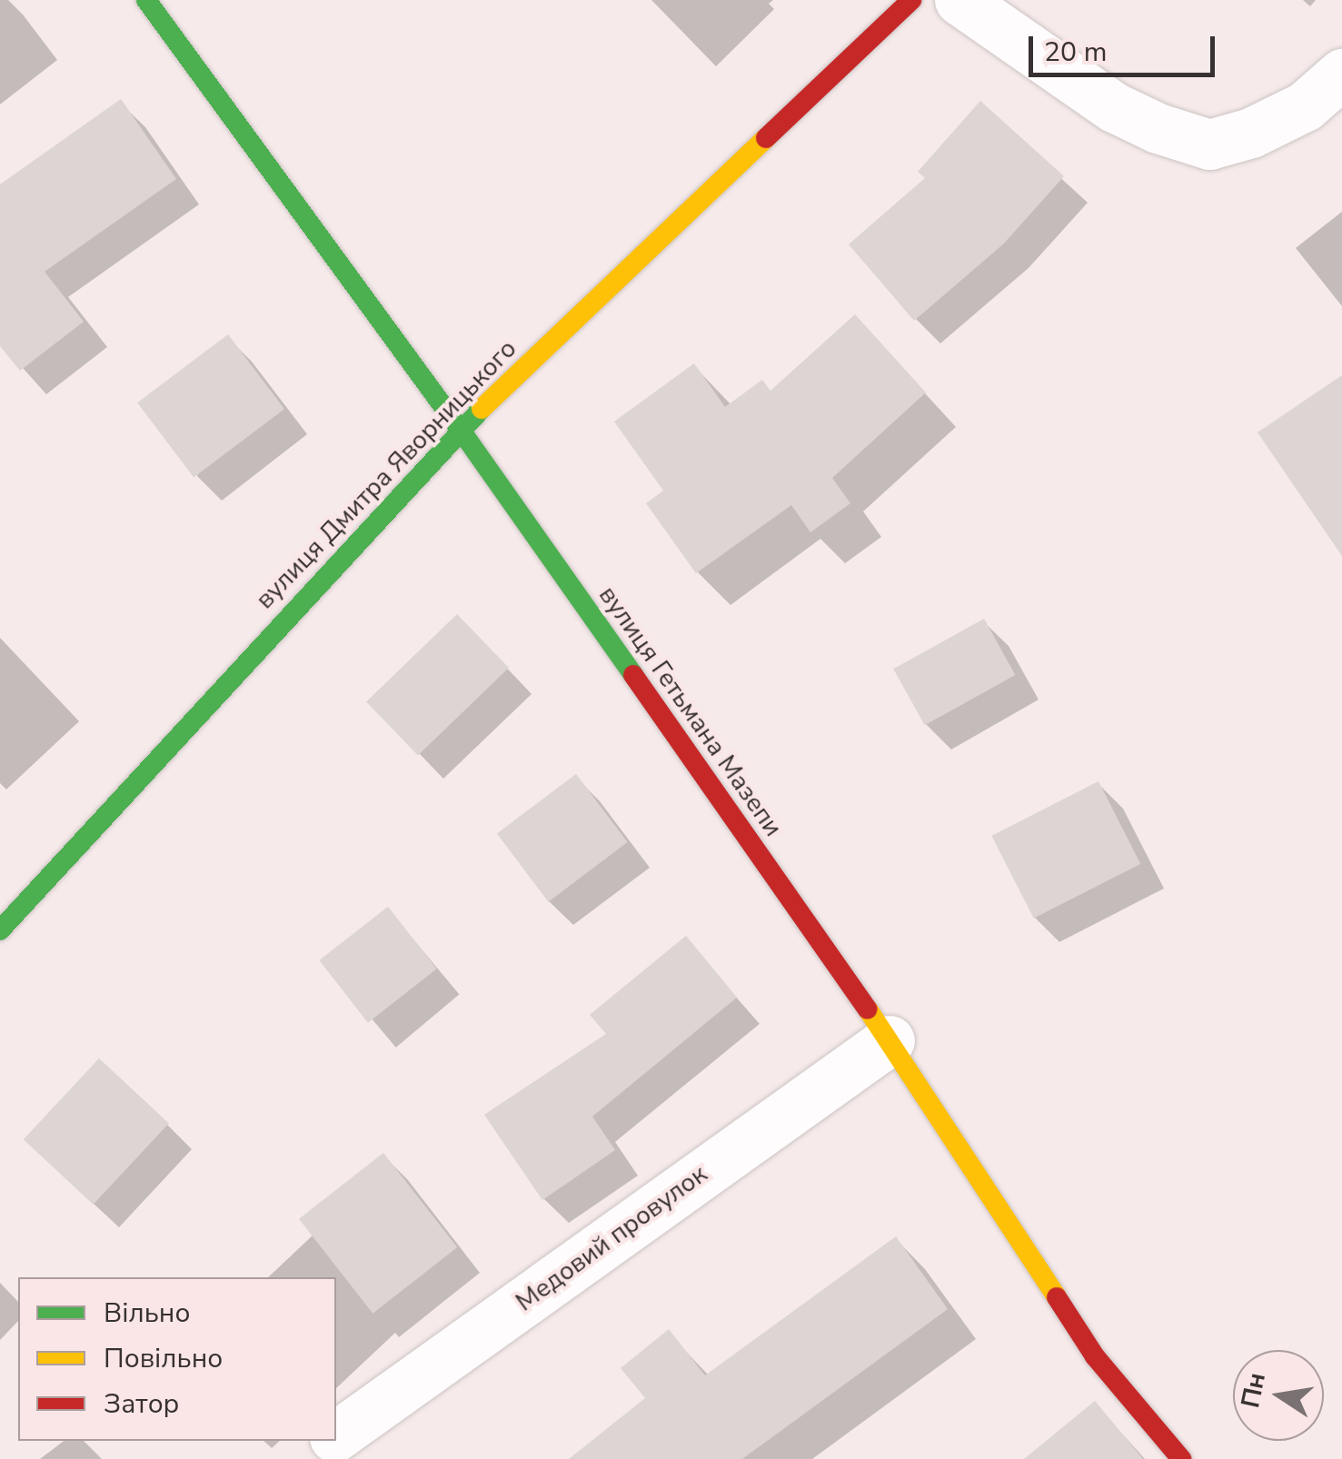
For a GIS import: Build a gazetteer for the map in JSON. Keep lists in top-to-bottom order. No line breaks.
{"streets":{"street":["вулиця Дмитра Яворницького","вулиця Гетьмана Мазепи","Медовий провулок"]},"crossings":[["вулиця Дмитра Яворницького","вулиця Гетьмана Мазепи"],["вулиця Гетьмана Мазепи","Медовий провулок"]],"legend":["Вільно","Повільно","Затор"],"scale_bar":"20 m","north":"left"}
